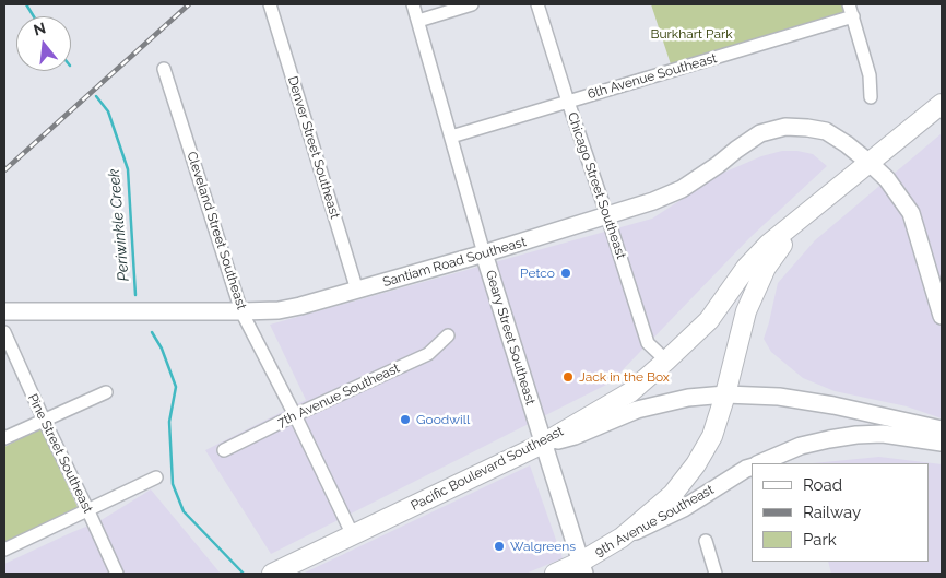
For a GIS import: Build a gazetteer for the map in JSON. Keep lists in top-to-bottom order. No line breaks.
{"streets":{"highway":["Pacific Boulevard Southeast","9th Avenue Southeast"],"main road":["Santiam Road Southeast","Geary Street Southeast"],"street":["6th Avenue Southeast","Denver Street Southeast","Chicago Street Southeast","Cleveland Street Southeast","7th Avenue Southeast","Pine Street Southeast"]},"crossings":[["6th Avenue Southeast","Chicago Street Southeast"],["6th Avenue Southeast","Geary Street Southeast"],["Denver Street Southeast","Santiam Road Southeast"],["Chicago Street Southeast","Santiam Road Southeast"],["Chicago Street Southeast","Pacific Boulevard Southeast"],["Cleveland Street Southeast","Santiam Road Southeast"],["Cleveland Street Southeast","7th Avenue Southeast"],["Cleveland Street Southeast","Pacific Boulevard Southeast"],["Santiam Road Southeast","Geary Street Southeast"],["Santiam Road Southeast","Pacific Boulevard Southeast"],["Geary Street Southeast","Pacific Boulevard Southeast"],["Geary Street Southeast","9th Avenue Southeast"],["Pacific Boulevard Southeast","9th Avenue Southeast"]],"water":["Periwinkle Creek"],"parks":["Burkhart Park"],"places":["Petco","Jack in the Box","Goodwill","Walgreens"],"legend":["Road","Railway","Park"],"north":"top"}
